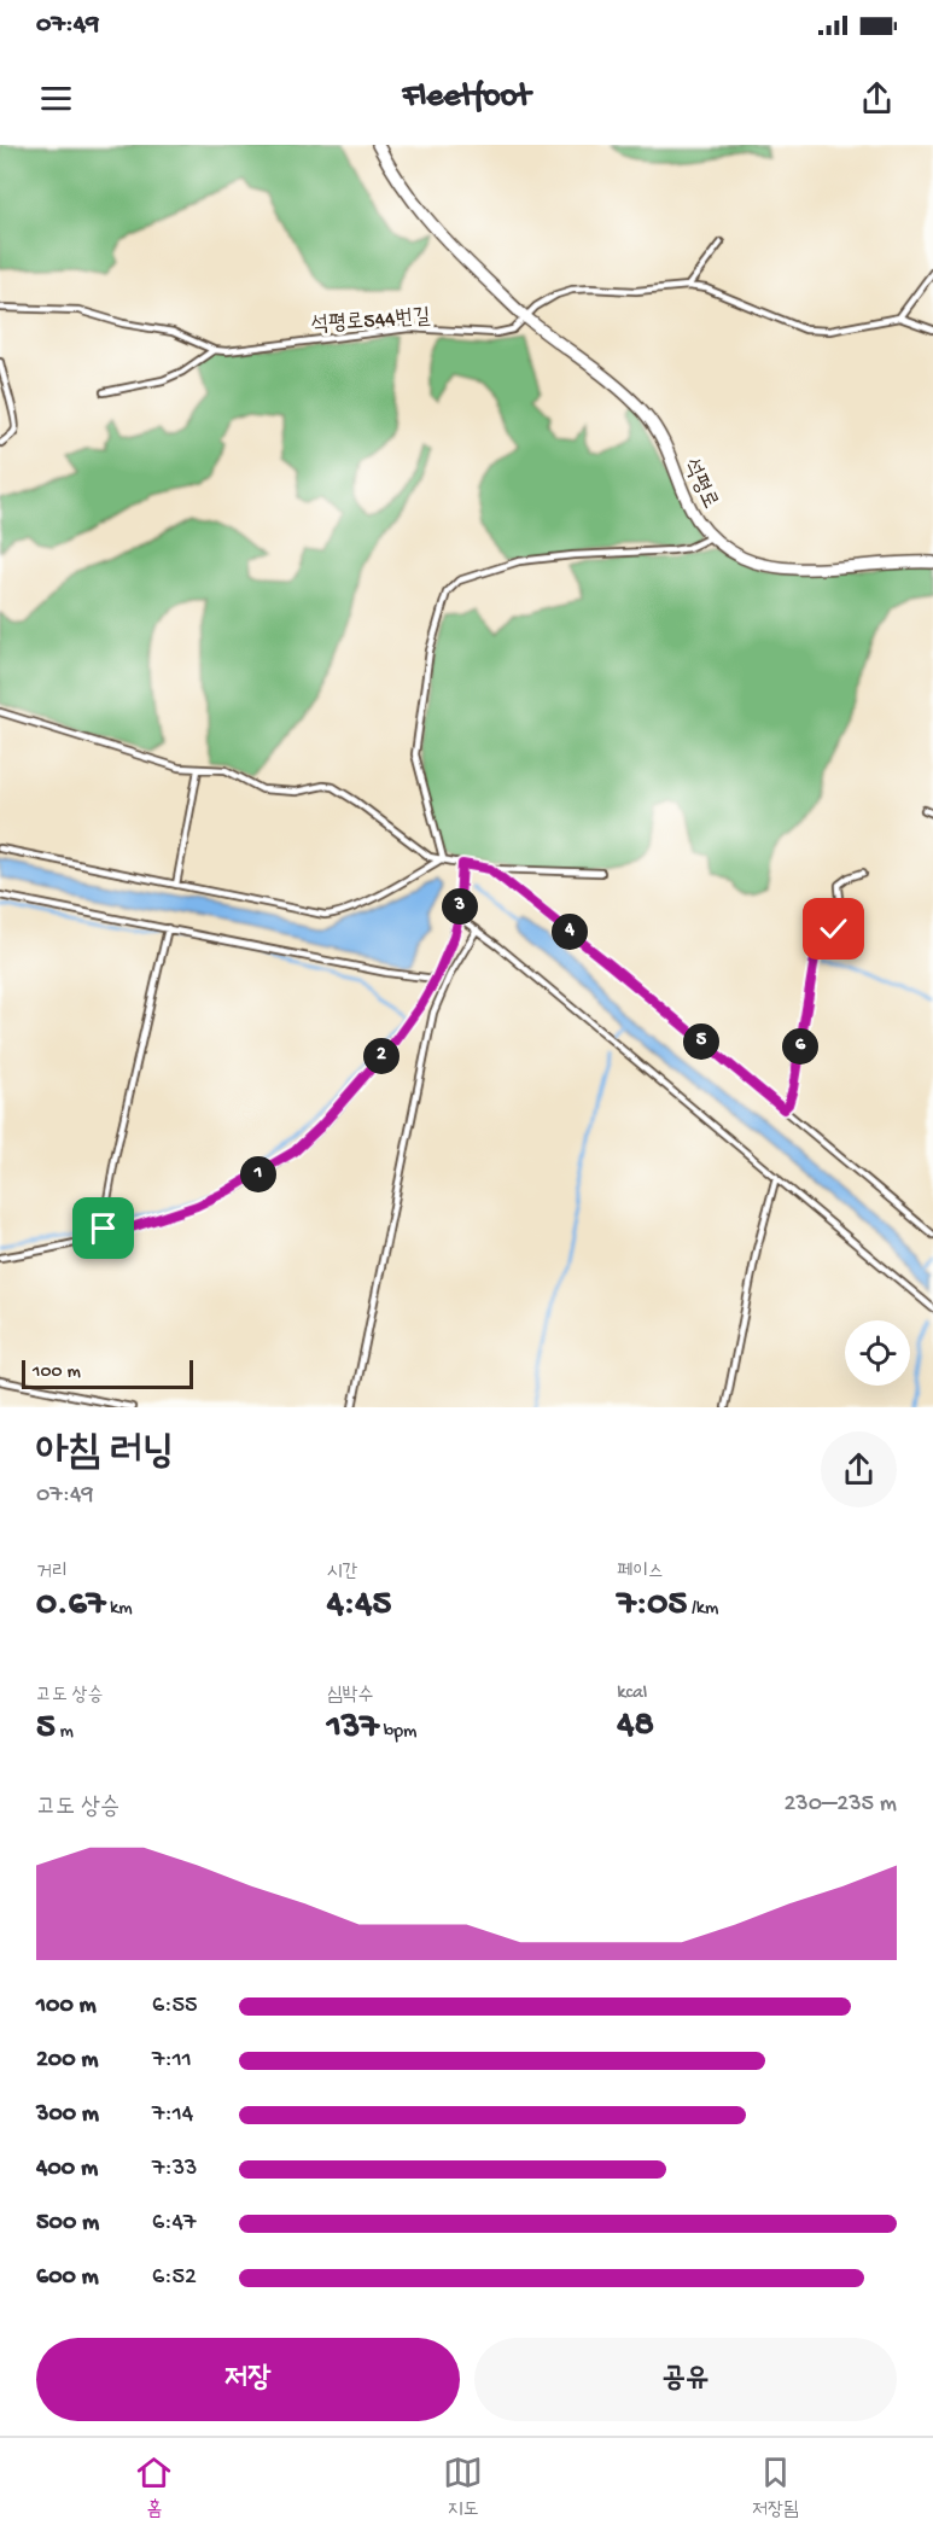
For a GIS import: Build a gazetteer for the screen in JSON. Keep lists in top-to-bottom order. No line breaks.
{"streets":{"street":["석평로"],"lane":["석평로544번길"]},"crossings":[["석평로544번길","석평로"]],"scale_bar":"100 m","page":{"status":"07:49","header":"Fleetfoot","pins":["3","4","5","6","2","1"],"scale":"100 m","heading":["아침 러닝","07:49"],"stats":[["거리","0.67 km"],["시간","4:45"],["페이스","7:05 /km"],["고도 상승","5 m"],["심박수","137 bpm"],["kcal","48"]],"chart":["고도 상승","230–235 m"],"list":[{"name":"100 m","note":"6:55"},{"name":"200 m","note":"7:11"},{"name":"300 m","note":"7:14"},{"name":"400 m","note":"7:33"},{"name":"500 m","note":"6:47"},{"name":"600 m","note":"6:52"}],"buttons":["저장","공유"],"tabs":["홈","지도","저장됨"]}}
